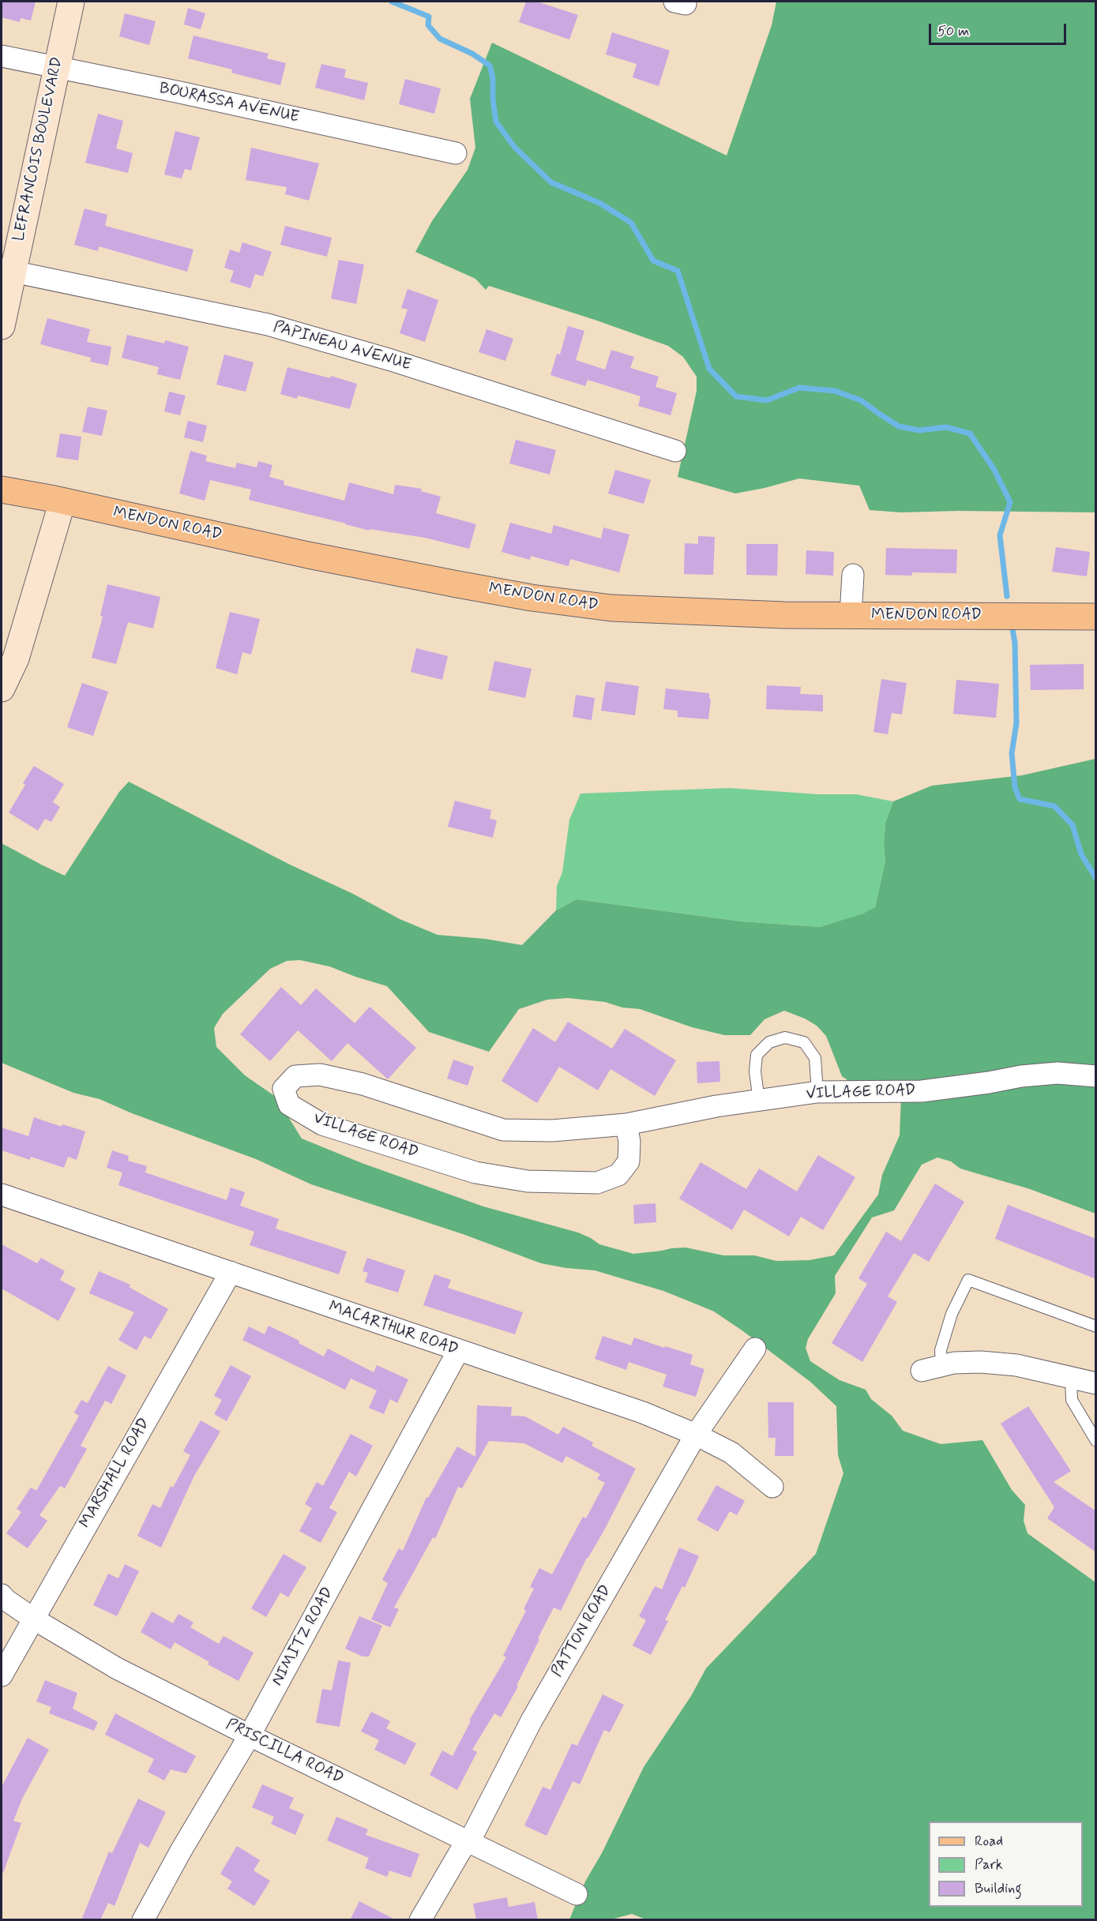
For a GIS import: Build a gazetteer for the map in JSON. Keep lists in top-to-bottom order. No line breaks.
{"streets":{"main road":["MENDON ROAD"],"street":["BOURASSA AVENUE","LEFRANCOIS BOULEVARD","PAPINEAU AVENUE","VILLAGE ROAD","MACARTHUR ROAD","MARSHALL ROAD","PATTON ROAD","NIMITZ ROAD","PRISCILLA ROAD"]},"crossings":[["BOURASSA AVENUE","LEFRANCOIS BOULEVARD"],["LEFRANCOIS BOULEVARD","PAPINEAU AVENUE"],["MACARTHUR ROAD","MARSHALL ROAD"],["MACARTHUR ROAD","PATTON ROAD"],["MACARTHUR ROAD","NIMITZ ROAD"],["MARSHALL ROAD","PRISCILLA ROAD"],["PATTON ROAD","PRISCILLA ROAD"],["NIMITZ ROAD","PRISCILLA ROAD"]],"legend":["Road","Park","Building"],"scale_bar":"50 m"}
